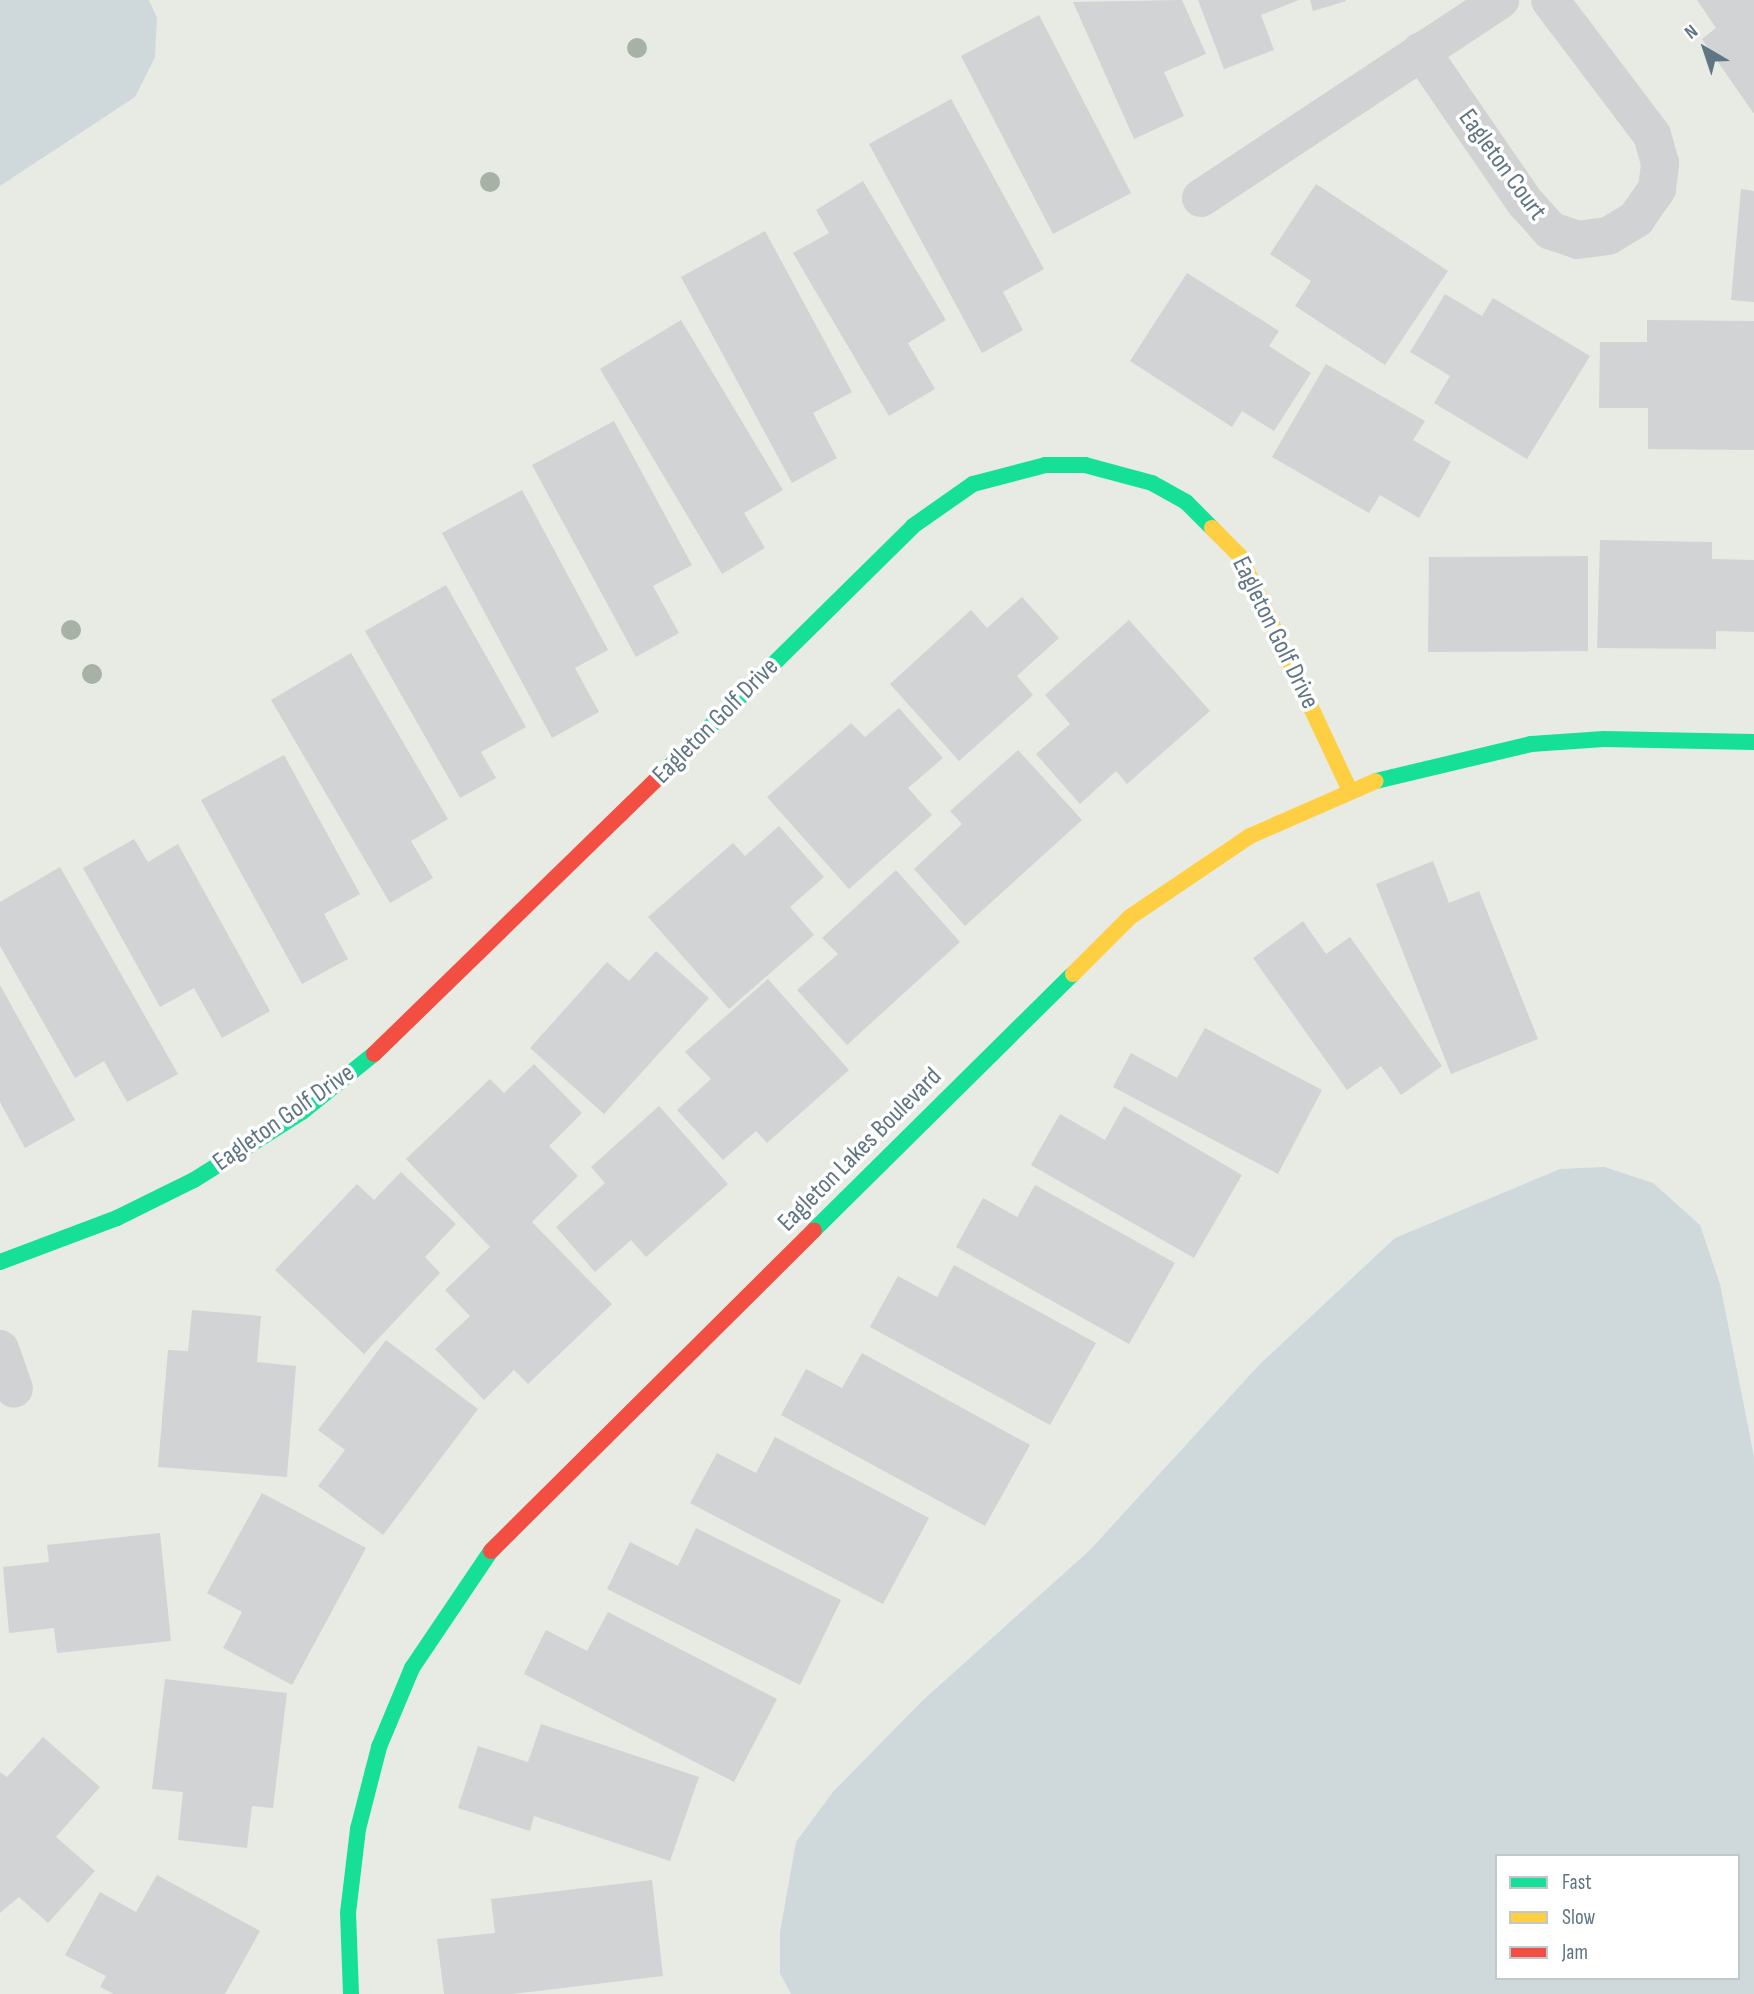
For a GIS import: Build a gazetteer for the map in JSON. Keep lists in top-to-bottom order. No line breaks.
{"streets":{"street":["Eagleton Court","Eagleton Golf Drive","Eagleton Lakes Boulevard"]},"crossings":[["Eagleton Golf Drive","Eagleton Lakes Boulevard"]],"legend":["Fast","Slow","Jam"],"north":"top left"}
